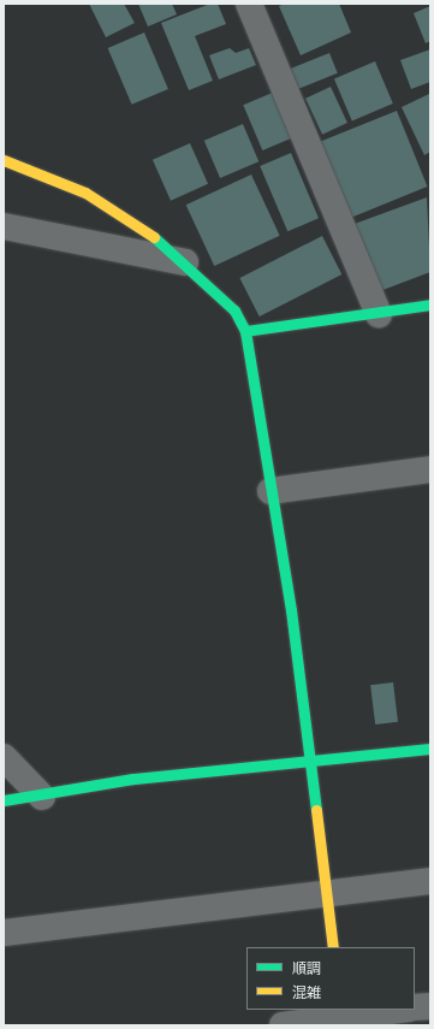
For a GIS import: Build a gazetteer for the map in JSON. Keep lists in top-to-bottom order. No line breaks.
{"legend":["順調","混雑"]}
